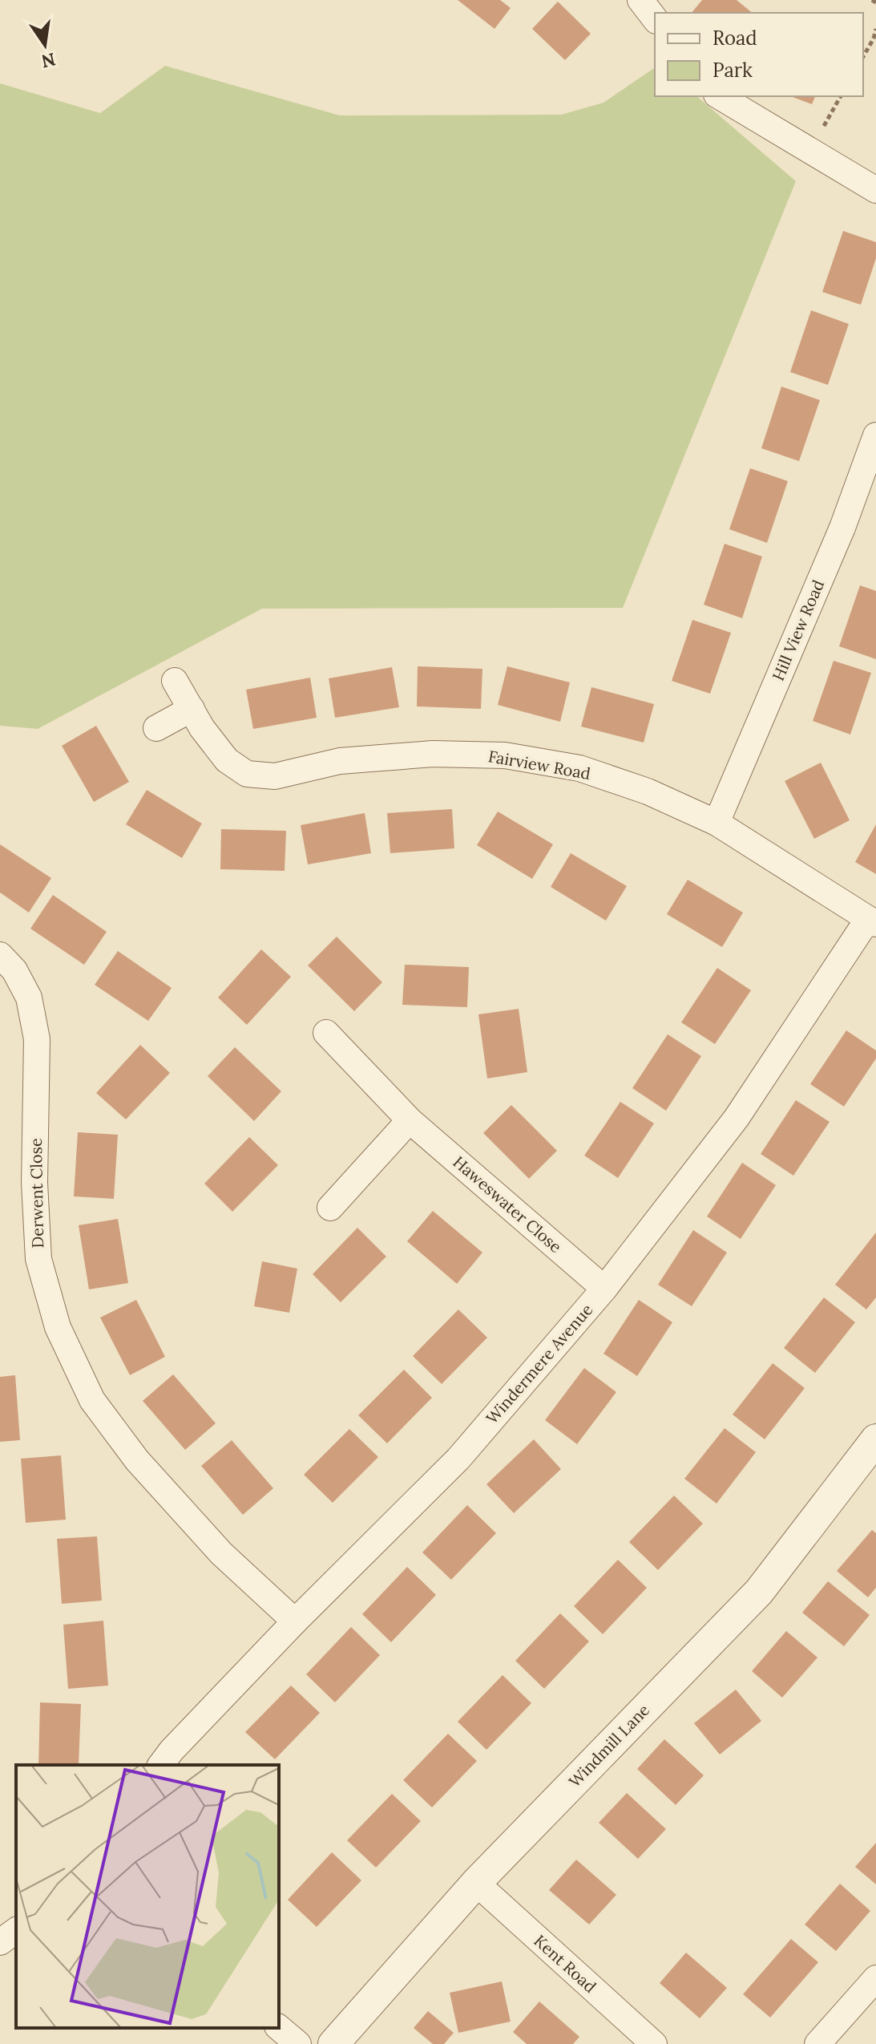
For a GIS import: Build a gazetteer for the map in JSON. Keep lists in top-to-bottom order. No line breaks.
{"streets":{"street":["Hill View Road","Fairview Road","Derwent Close","Haweswater Close","Windermere Avenue","Windmill Lane","Kent Road"]},"crossings":[["Hill View Road","Fairview Road"],["Fairview Road","Windermere Avenue"],["Derwent Close","Windermere Avenue"],["Haweswater Close","Windermere Avenue"],["Windmill Lane","Kent Road"]],"legend":["Road","Park"],"north":"bottom"}
